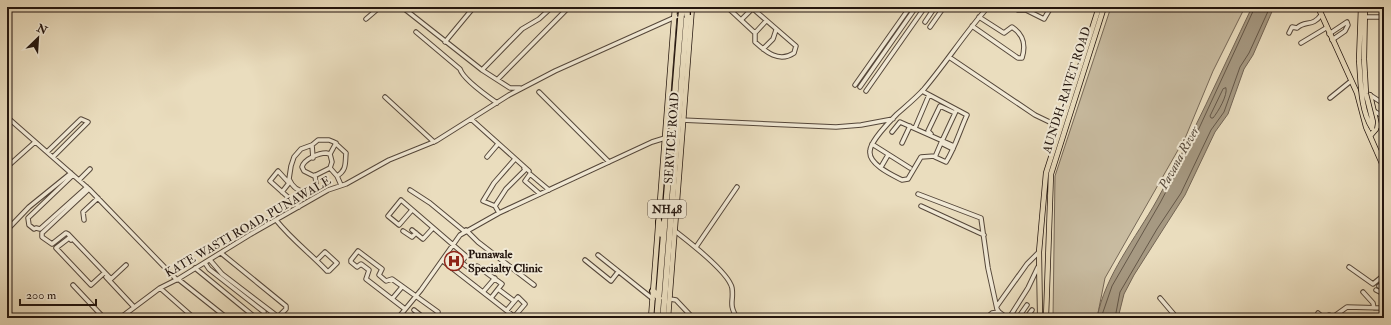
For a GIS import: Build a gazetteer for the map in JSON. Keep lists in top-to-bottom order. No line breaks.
{"streets":{"highway":["NH48"],"main road":["AUNDH-RAVET ROAD","SERVICE ROAD"],"street":["KATE WASTI ROAD, PUNAWALE"]},"crossings":[["SERVICE ROAD","NH48"],["SERVICE ROAD","KATE WASTI ROAD, PUNAWALE"],["NH48","KATE WASTI ROAD, PUNAWALE"]],"water":["Pavana River"],"places":{"hospital":["Punawale Specialty Clinic"]},"scale_bar":"200 m","north":"top right"}
